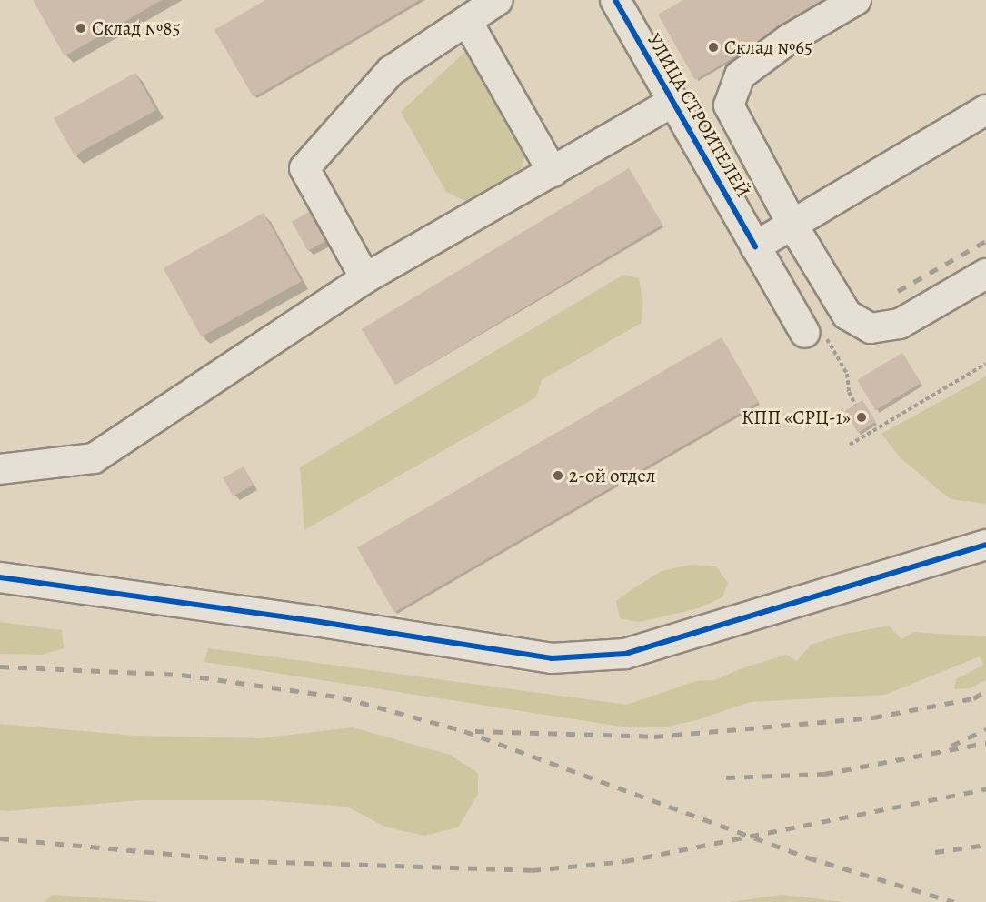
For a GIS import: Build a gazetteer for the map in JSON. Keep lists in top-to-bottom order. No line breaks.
{"streets":{"street":["УЛИЦА СТРОИТЕЛЕЙ"]},"places":["Склад №85","Склад №65","КПП «СРЦ-1»","2-ой отдел"]}
